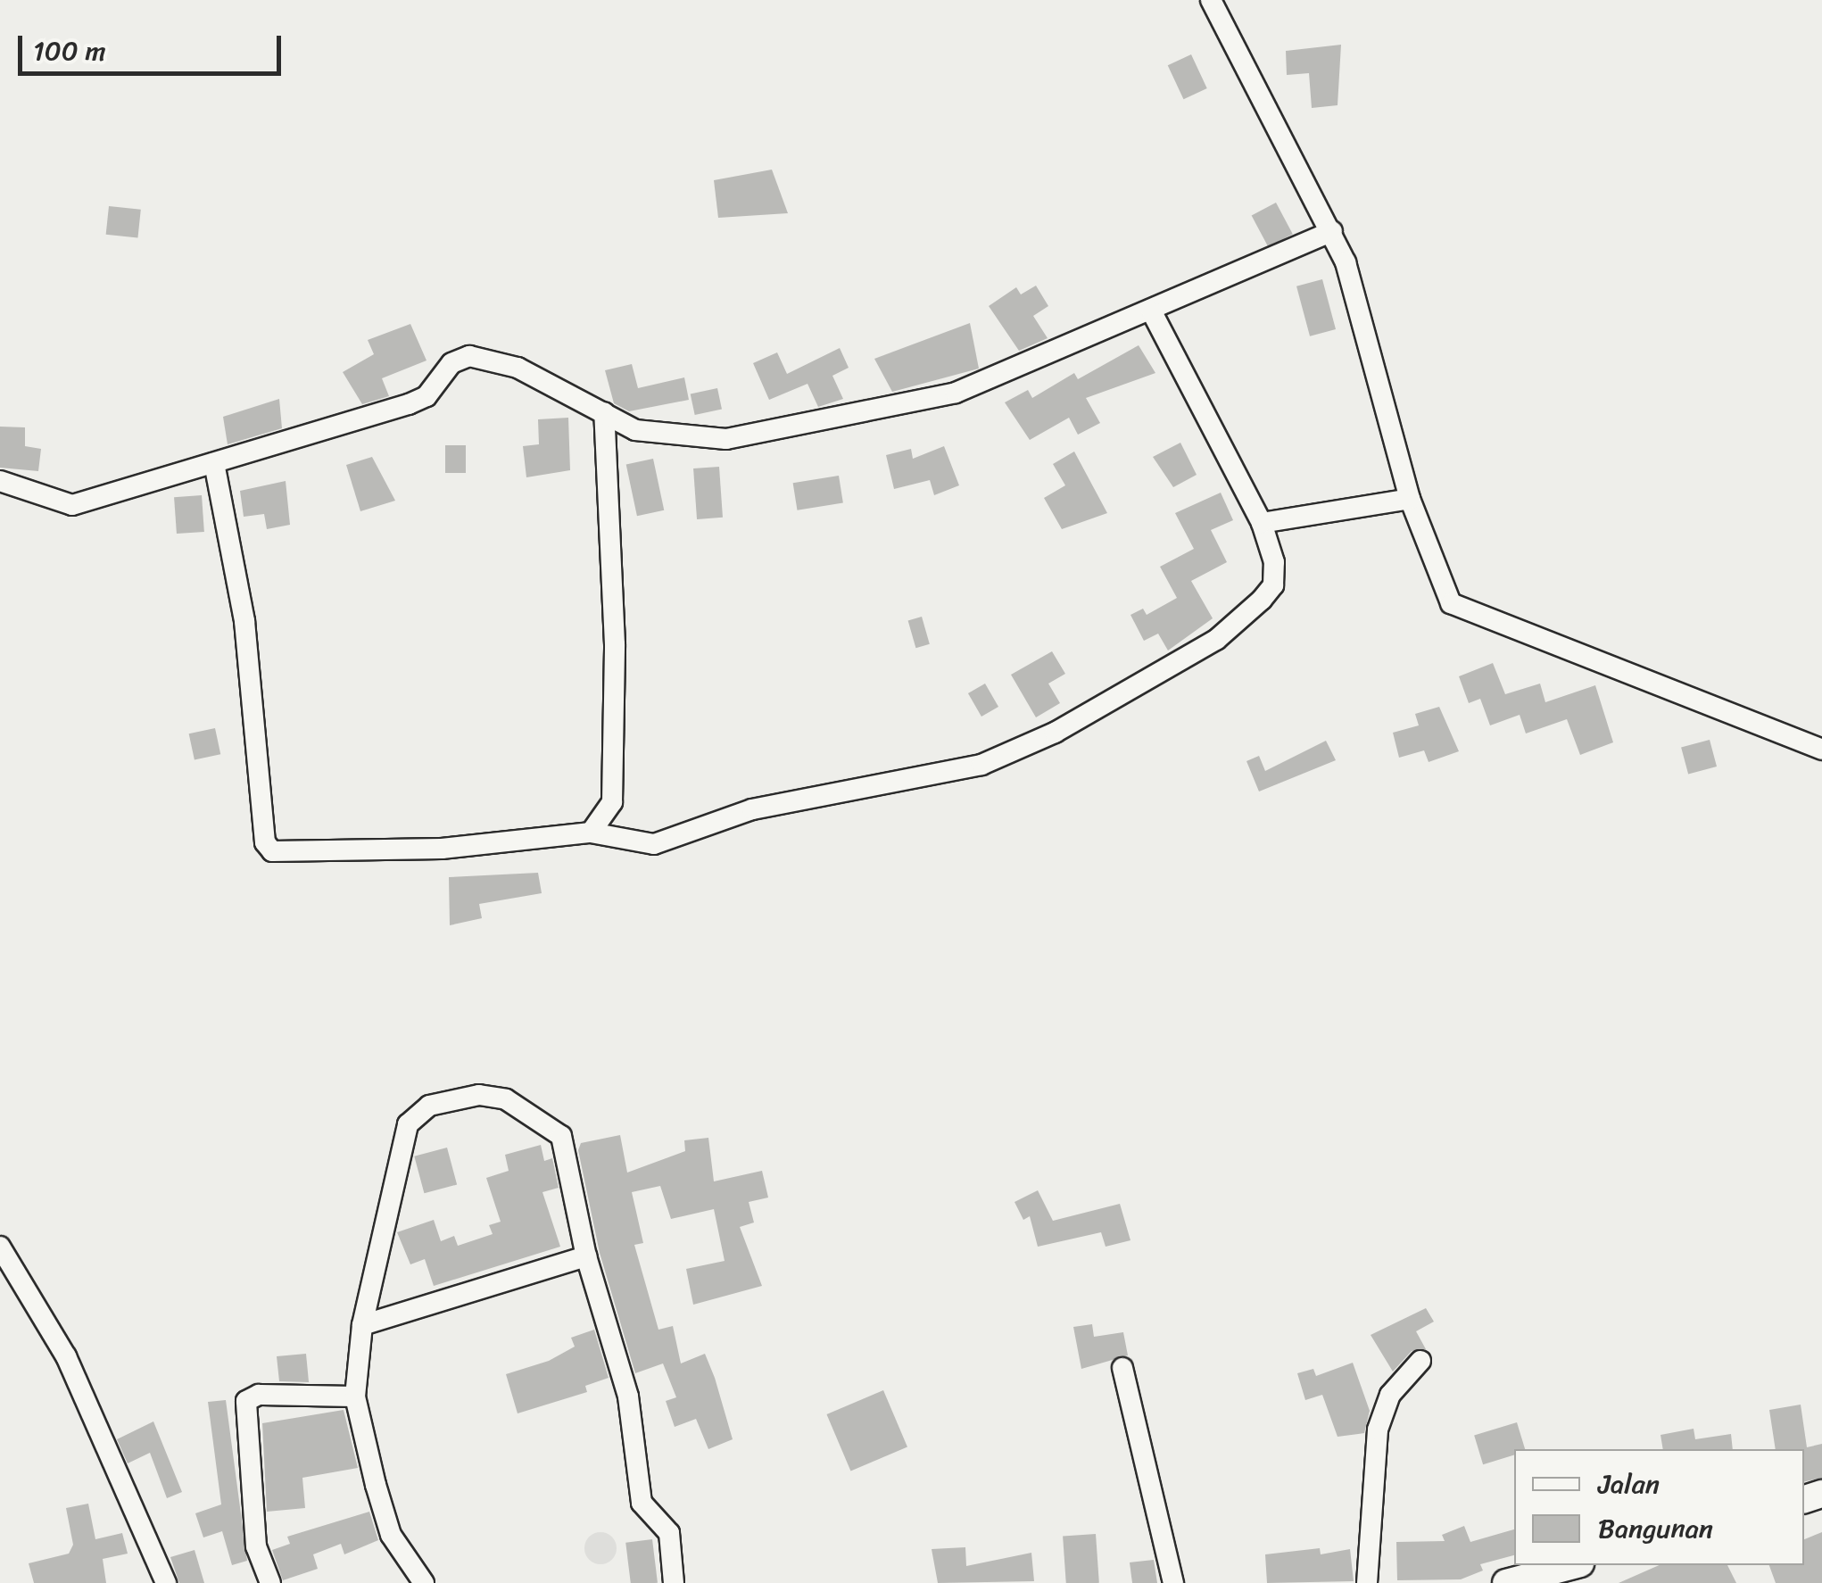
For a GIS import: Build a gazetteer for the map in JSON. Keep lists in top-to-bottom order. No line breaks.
{"legend":["Jalan","Bangunan"],"scale_bar":"100 m"}
